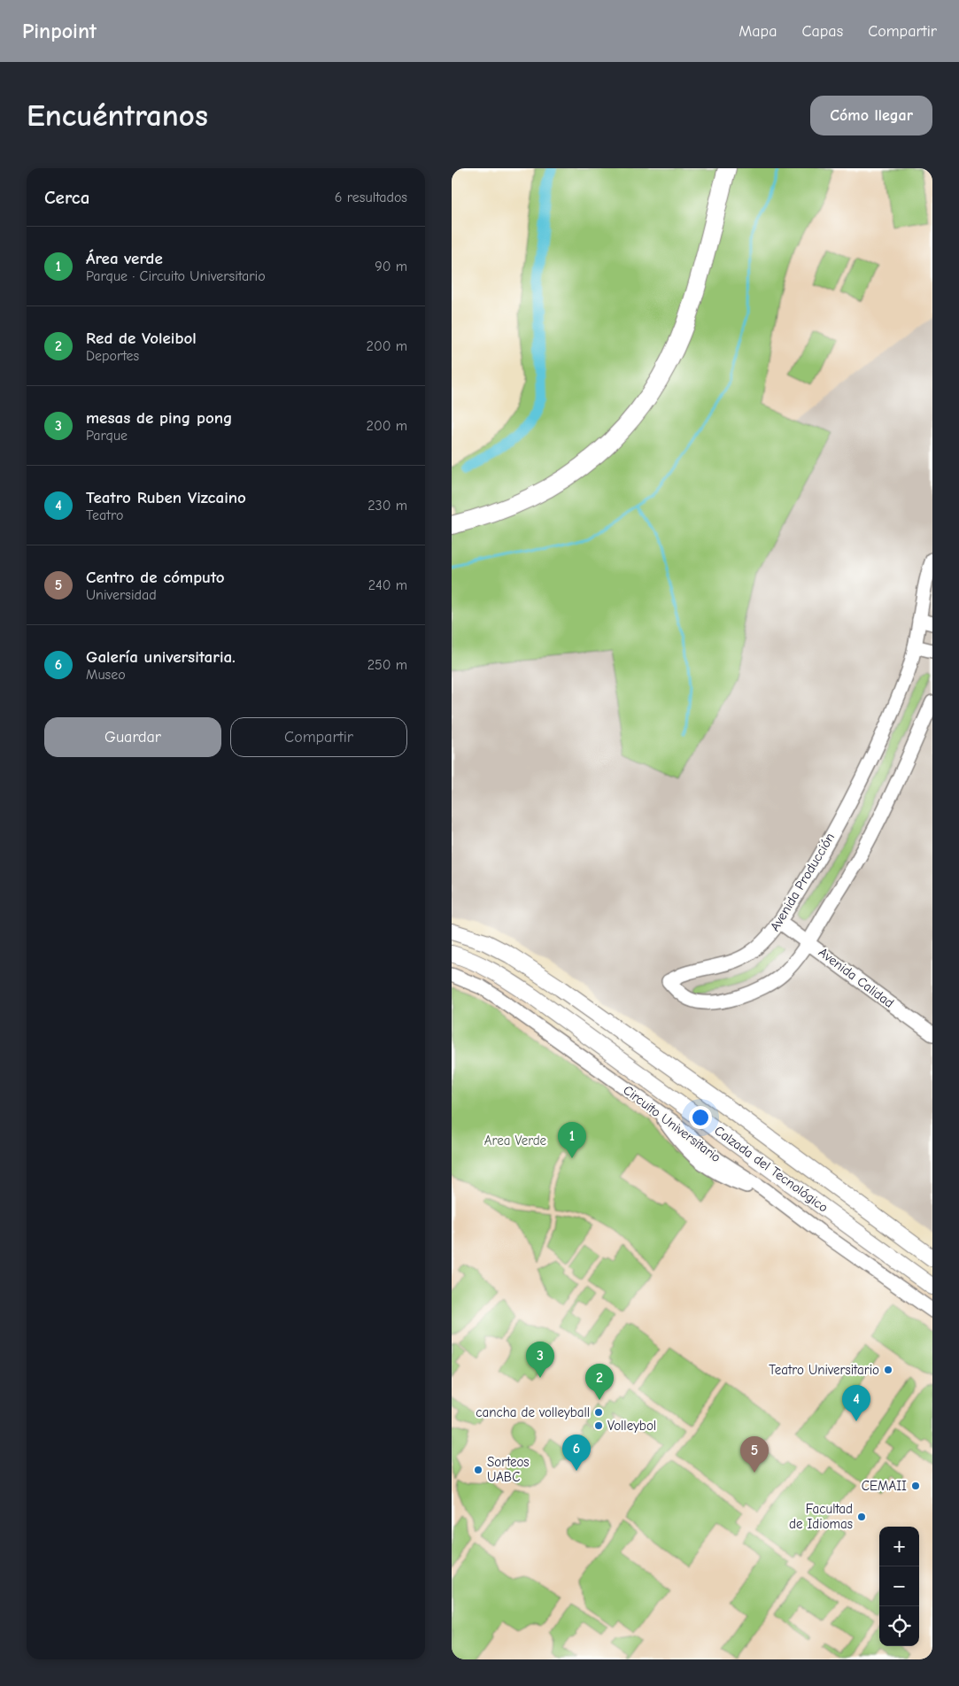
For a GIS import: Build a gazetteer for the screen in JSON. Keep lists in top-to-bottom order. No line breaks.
{"streets":{"main road":["Calzada del Tecnológico"],"street":["Avenida Producción","Avenida Calidad","Circuito Universitario"]},"crossings":[["Avenida Producción","Avenida Calidad"]],"parks":["Area Verde"],"places":["Teatro Universitario","cancha de volleyball","Volleybol","Sorteos UABC","CEMAII","Facultad de Idiomas"],"page":{"header":"Pinpoint","nav":["Mapa","Capas","Compartir"],"buttons":["Cómo llegar",["Guardar","Compartir"]],"title":"Encuéntranos","heading":["Cerca","6 resultados"],"list":[{"mark":"1","name":"Área verde","note":"Parque · Circuito Universitario","value":"90 m"},{"mark":"2","name":"Red de Voleibol","note":"Deportes","value":"200 m"},{"mark":"3","name":"mesas de ping pong","note":"Parque","value":"200 m"},{"mark":"4","name":"Teatro Ruben Vizcaino","note":"Teatro","value":"230 m"},{"mark":"5","name":"Centro de cómputo","note":"Universidad","value":"240 m"},{"mark":"6","name":"Galería universitaria.","note":"Museo","value":"250 m"}],"pins":["1","3","2","4","6","5"],"map_buttons":["+","−"]}}
